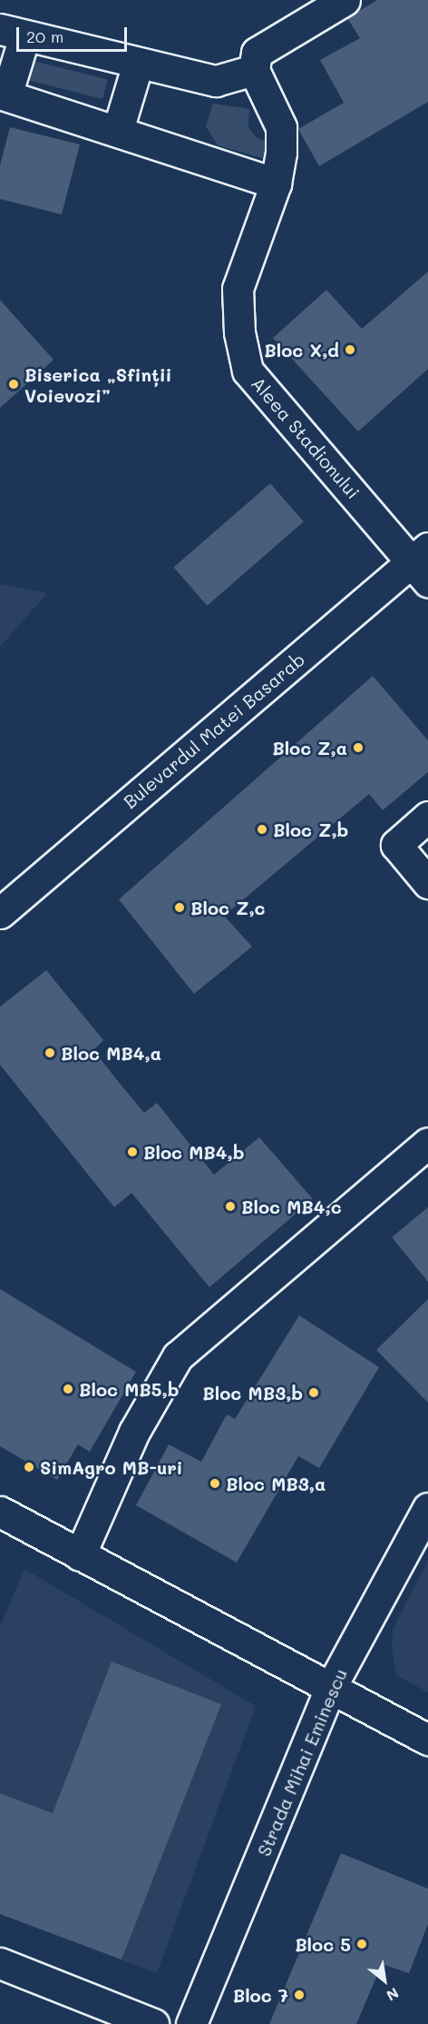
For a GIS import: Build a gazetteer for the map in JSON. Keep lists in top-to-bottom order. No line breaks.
{"streets":{"street":["Aleea Stadionului","Bulevardul Matei Basarab","Strada Mihai Eminescu"]},"crossings":[["Aleea Stadionului","Bulevardul Matei Basarab"]],"places":["Bloc X,d","Biserica „Sfinții Voievozi”","Bloc Z,a","Bloc Z,b","Bloc Z,c","Bloc MB4,a","Bloc MB4,b","Bloc MB4,c","Bloc MB5,b","Bloc MB3,b","SimAgro MB-uri","Bloc MB3,a","Bloc 5","Bloc 7"],"scale_bar":"20 m","north":"bottom right"}
